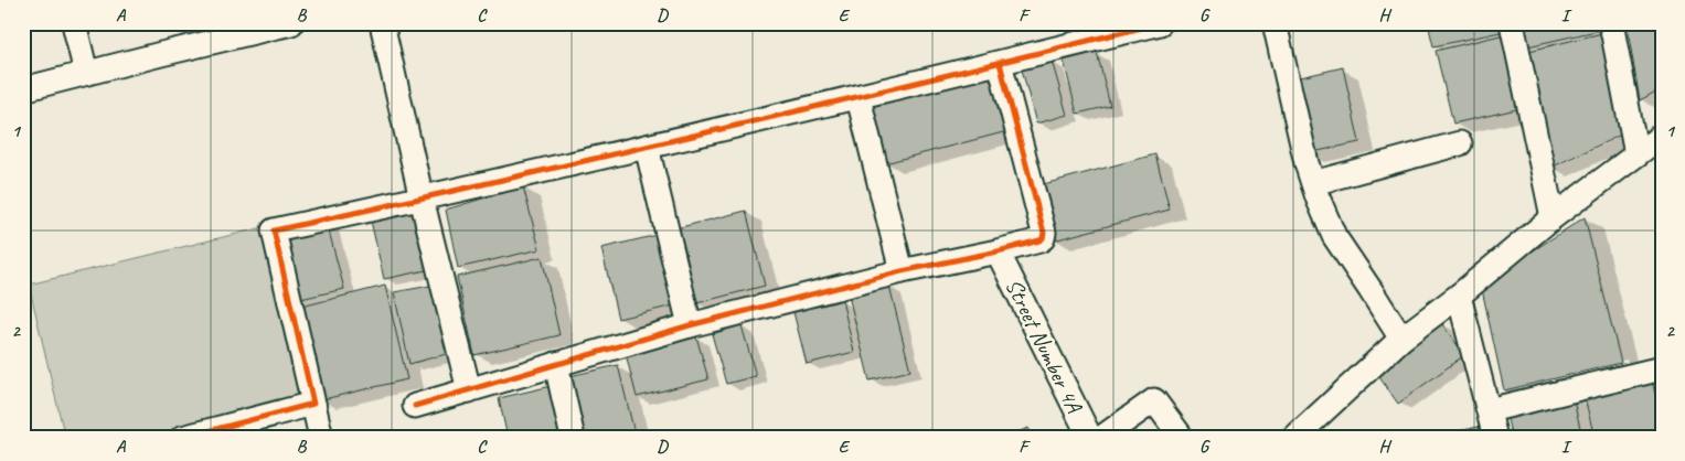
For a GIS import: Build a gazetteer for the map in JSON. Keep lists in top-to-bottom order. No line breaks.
{"streets":{"street":["Street Number 4A"]},"grid":{"columns":["A","B","C","D","E","F","G","H","I"],"rows":["1","2"]}}
